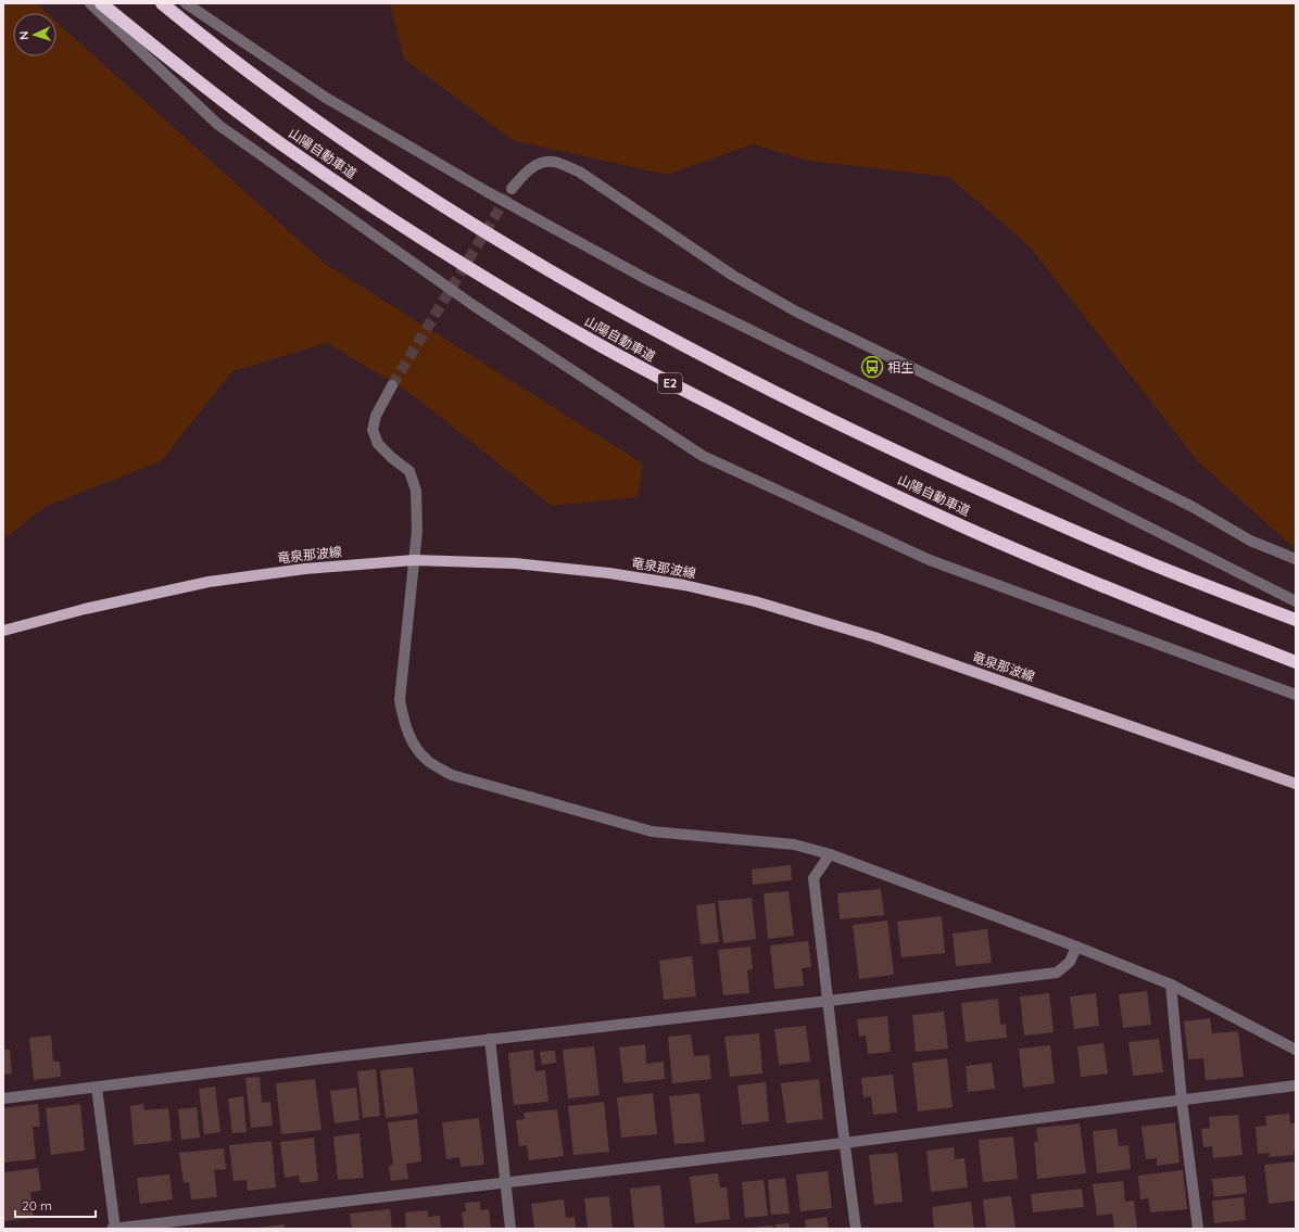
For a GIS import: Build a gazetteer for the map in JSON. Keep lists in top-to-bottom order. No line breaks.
{"streets":{"highway":["山陽自動車道","E2"],"main road":["竜泉那波線"]},"places":{"bus stop":["相生"]},"scale_bar":"20 m","north":"left"}
